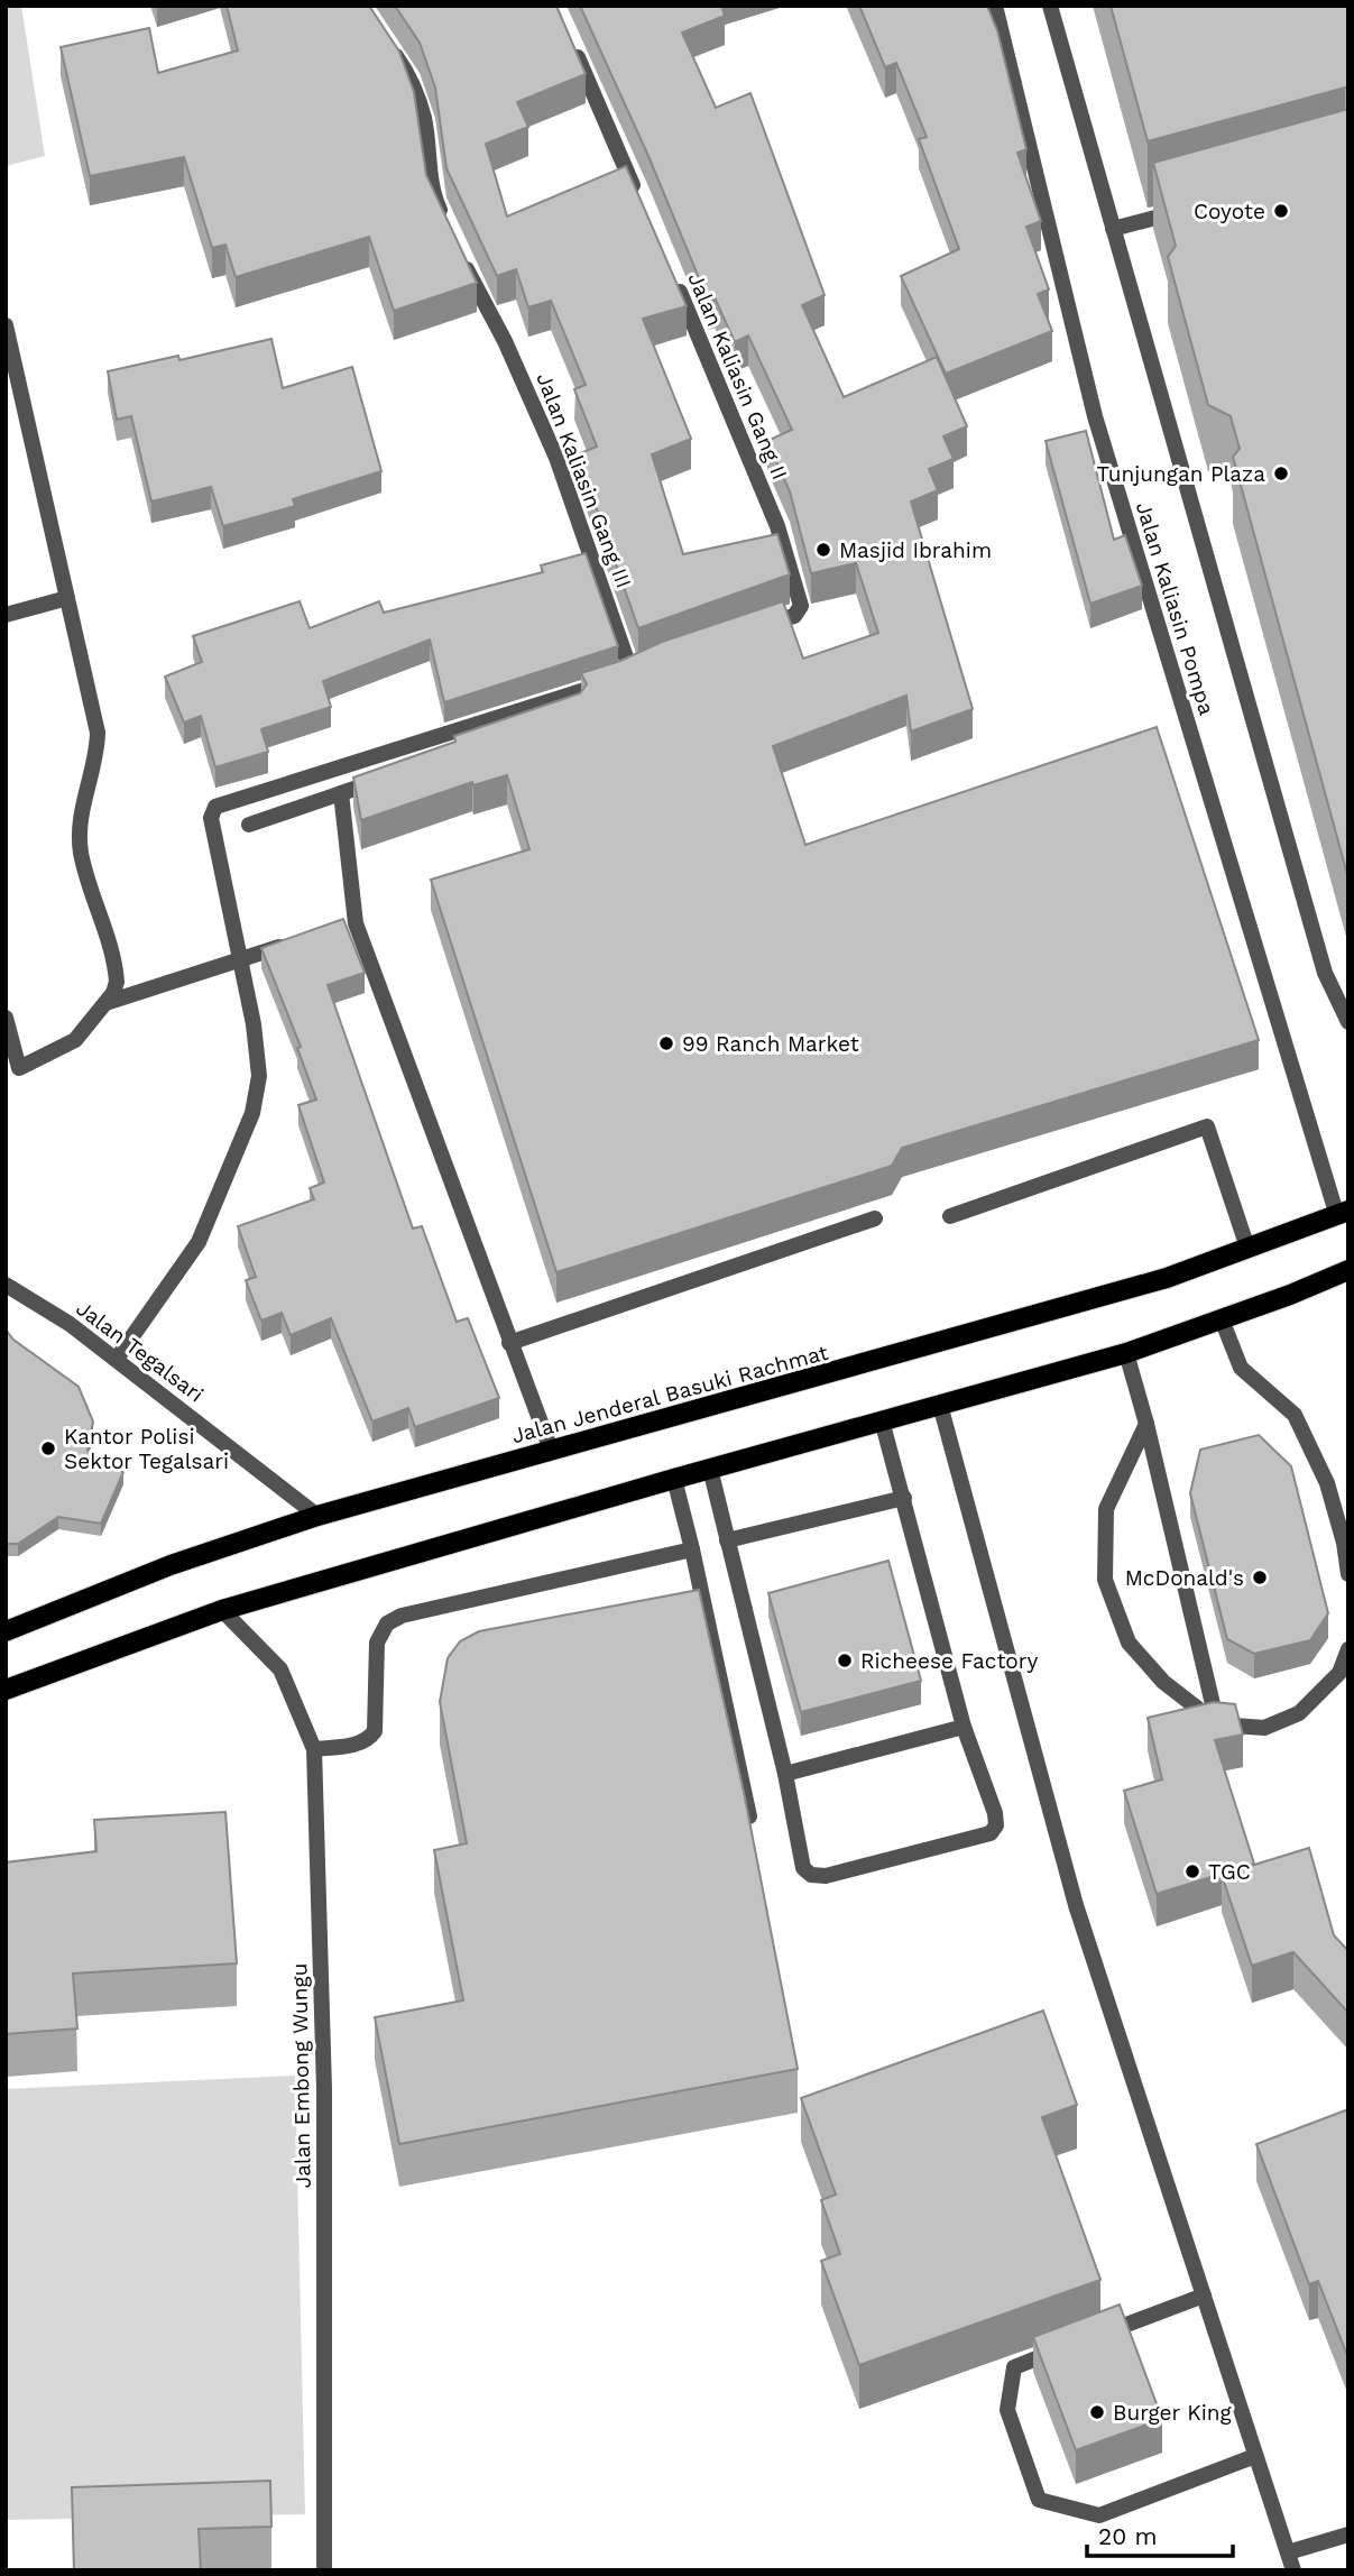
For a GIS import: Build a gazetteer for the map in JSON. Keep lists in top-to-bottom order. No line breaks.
{"streets":{"main road":["Jalan Jenderal Basuki Rachmat"],"street":["Jalan Kaliasin Gang II","Jalan Kaliasin Gang III","Jalan Kaliasin Pompa","Jalan Tegalsari","Jalan Embong Wungu"]},"crossings":[["Jalan Kaliasin Pompa","Jalan Jenderal Basuki Rachmat"],["Jalan Tegalsari","Jalan Jenderal Basuki Rachmat"]],"places":["Coyote","Tunjungan Plaza","Masjid Ibrahim","99 Ranch Market","Kantor Polisi Sektor Tegalsari","McDonald's","Richeese Factory","TGC","Burger King"],"scale_bar":"20 m"}
